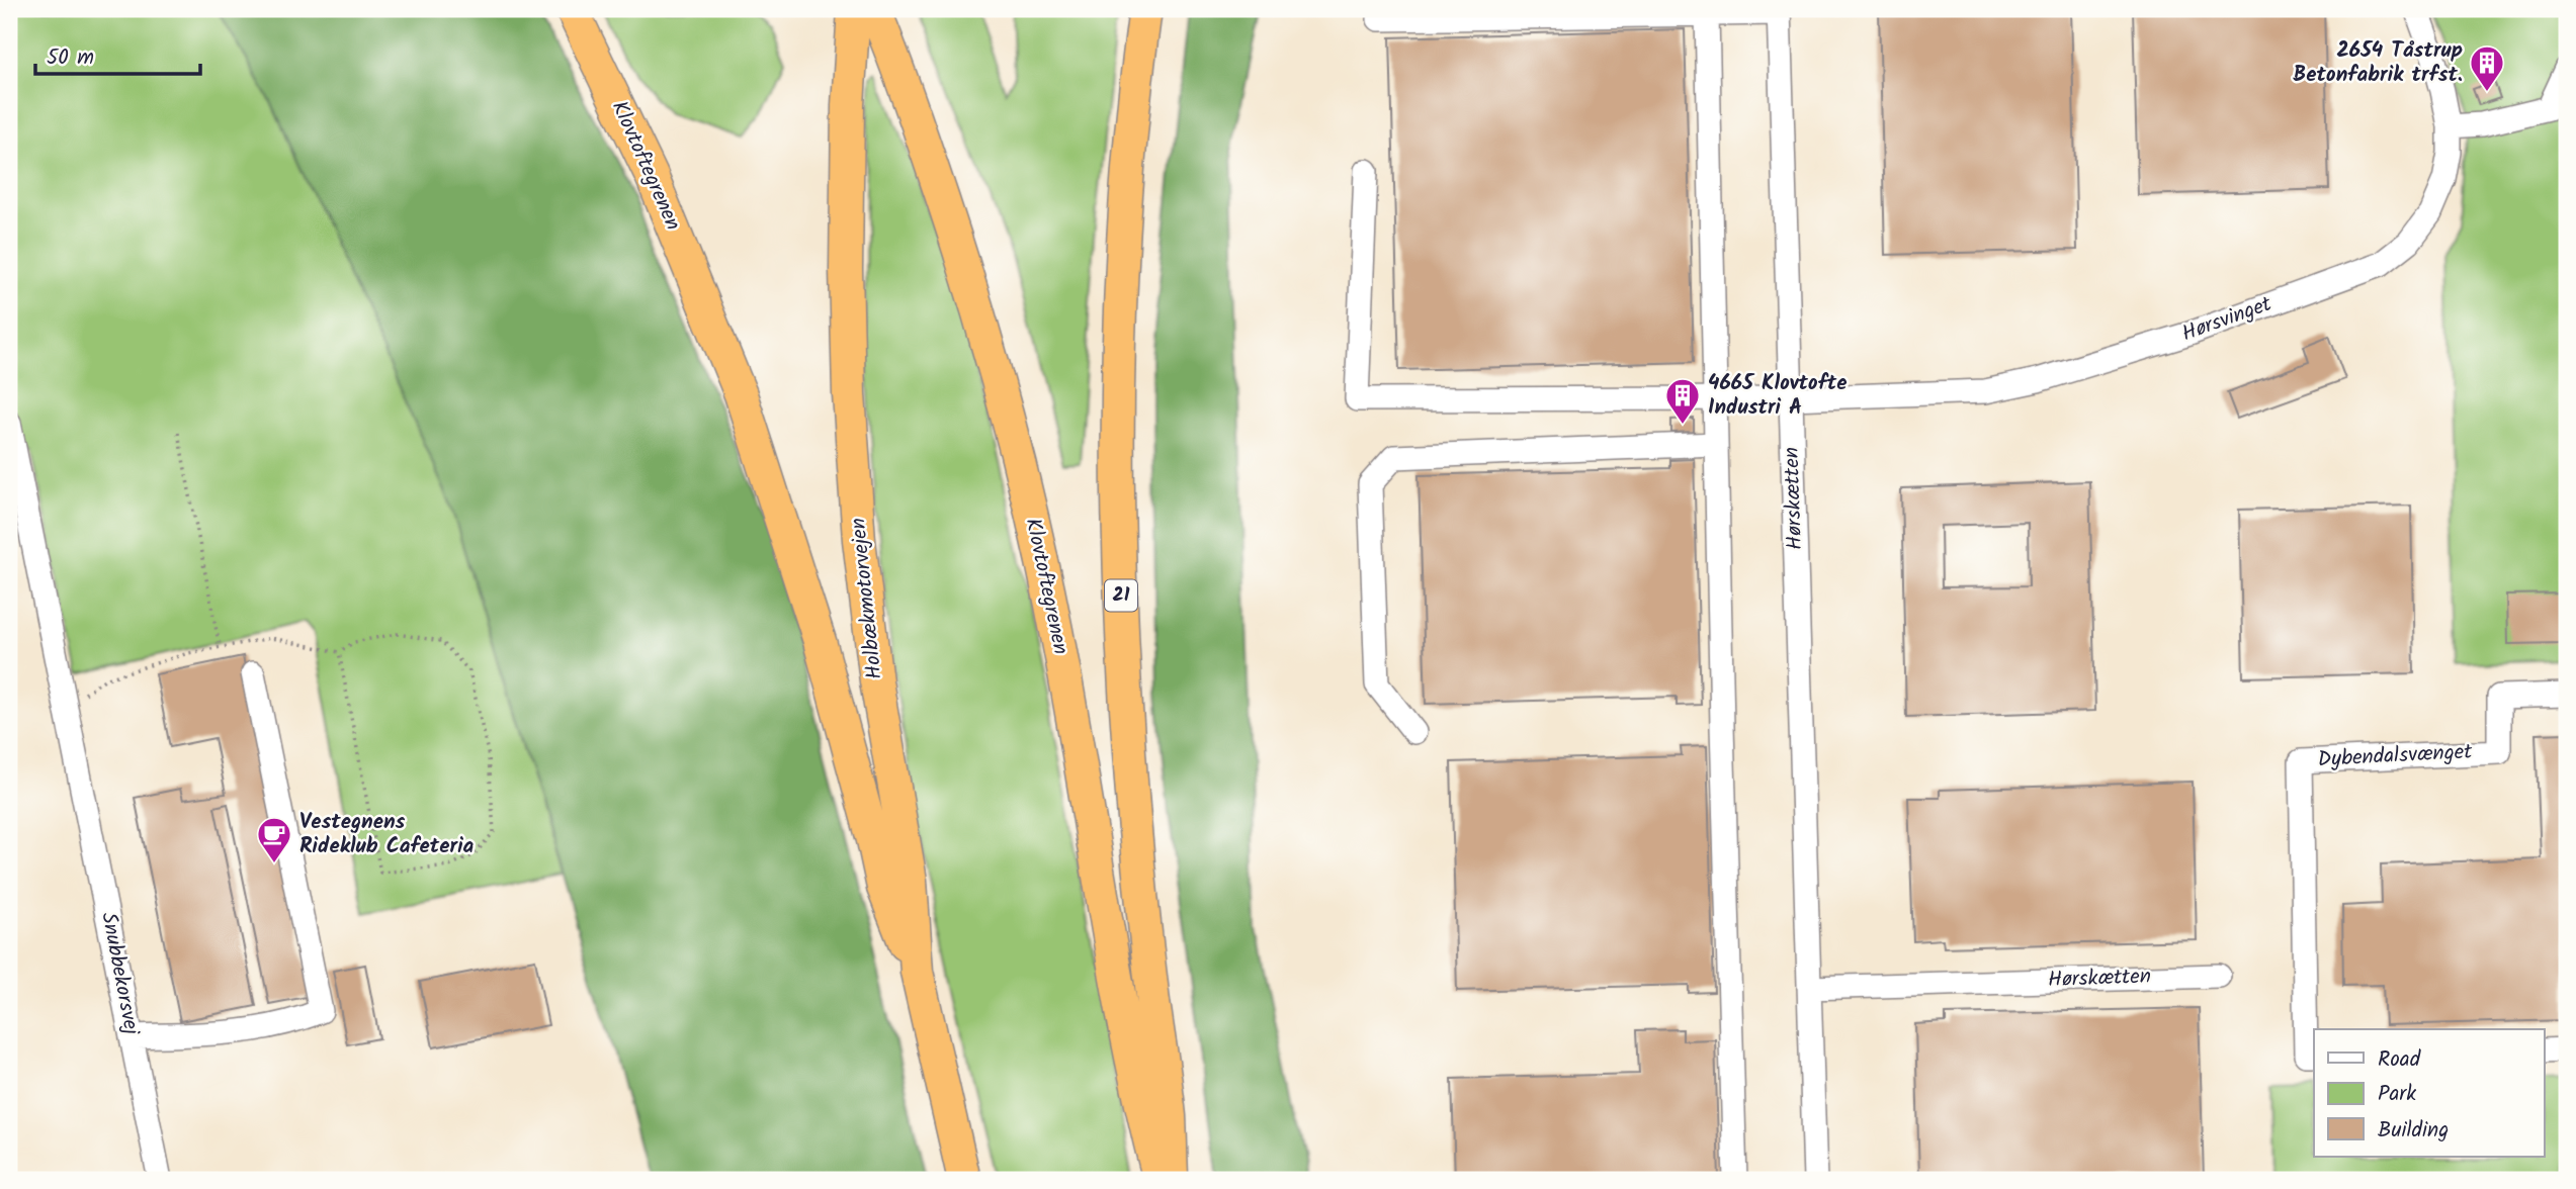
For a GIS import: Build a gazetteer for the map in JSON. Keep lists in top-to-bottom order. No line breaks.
{"streets":{"highway":["Klovtoftegrenen","21","Holbækmotorvejen"],"street":["Hørsvinget","Hørskætten","Dybendalsvænget","Snubbekorsvej"]},"crossings":[["Klovtoftegrenen","Holbækmotorvejen"],["Hørsvinget","Hørskætten"]],"places":{"building":["2654 Tåstrup Betonfabrik trfst.","4665 Klovtofte Industri A"],"cafe":["Vestegnens Rideklub Cafeteria"]},"legend":["Road","Park","Building"],"scale_bar":"50 m"}
